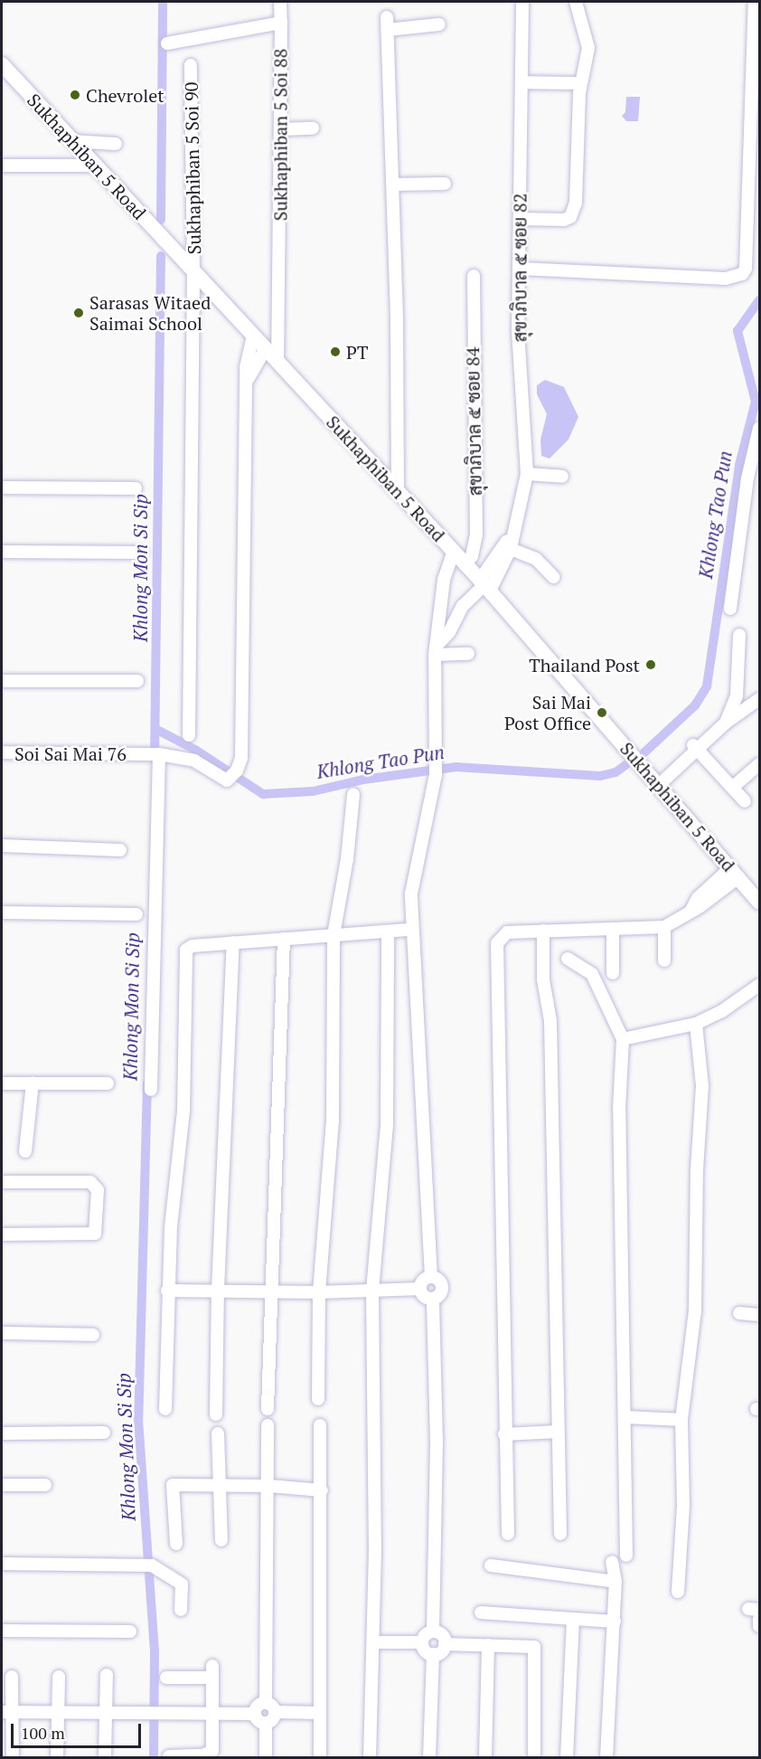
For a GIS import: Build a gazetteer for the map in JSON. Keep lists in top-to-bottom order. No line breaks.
{"streets":{"main road":["Sukhaphiban 5 Road"],"street":["Sukhaphiban 5 Soi 88","Sukhaphiban 5 Soi 90","สุขาภิบาล ๕ ซอย 82","สุขาภิบาล ๕ ซอย 84","Soi Sai Mai 76"]},"crossings":[["Sukhaphiban 5 Soi 88","Sukhaphiban 5 Road"],["Sukhaphiban 5 Road","Sukhaphiban 5 Soi 90"],["Sukhaphiban 5 Road","สุขาภิบาล ๕ ซอย 82"],["Sukhaphiban 5 Road","สุขาภิบาล ๕ ซอย 84"]],"water":["Khlong Tao Pun","Khlong Mon Si Sip"],"places":["Chevrolet","Sarasas Witaed Saimai School","PT","Thailand Post","Sai Mai Post Office"],"scale_bar":"100 m"}
